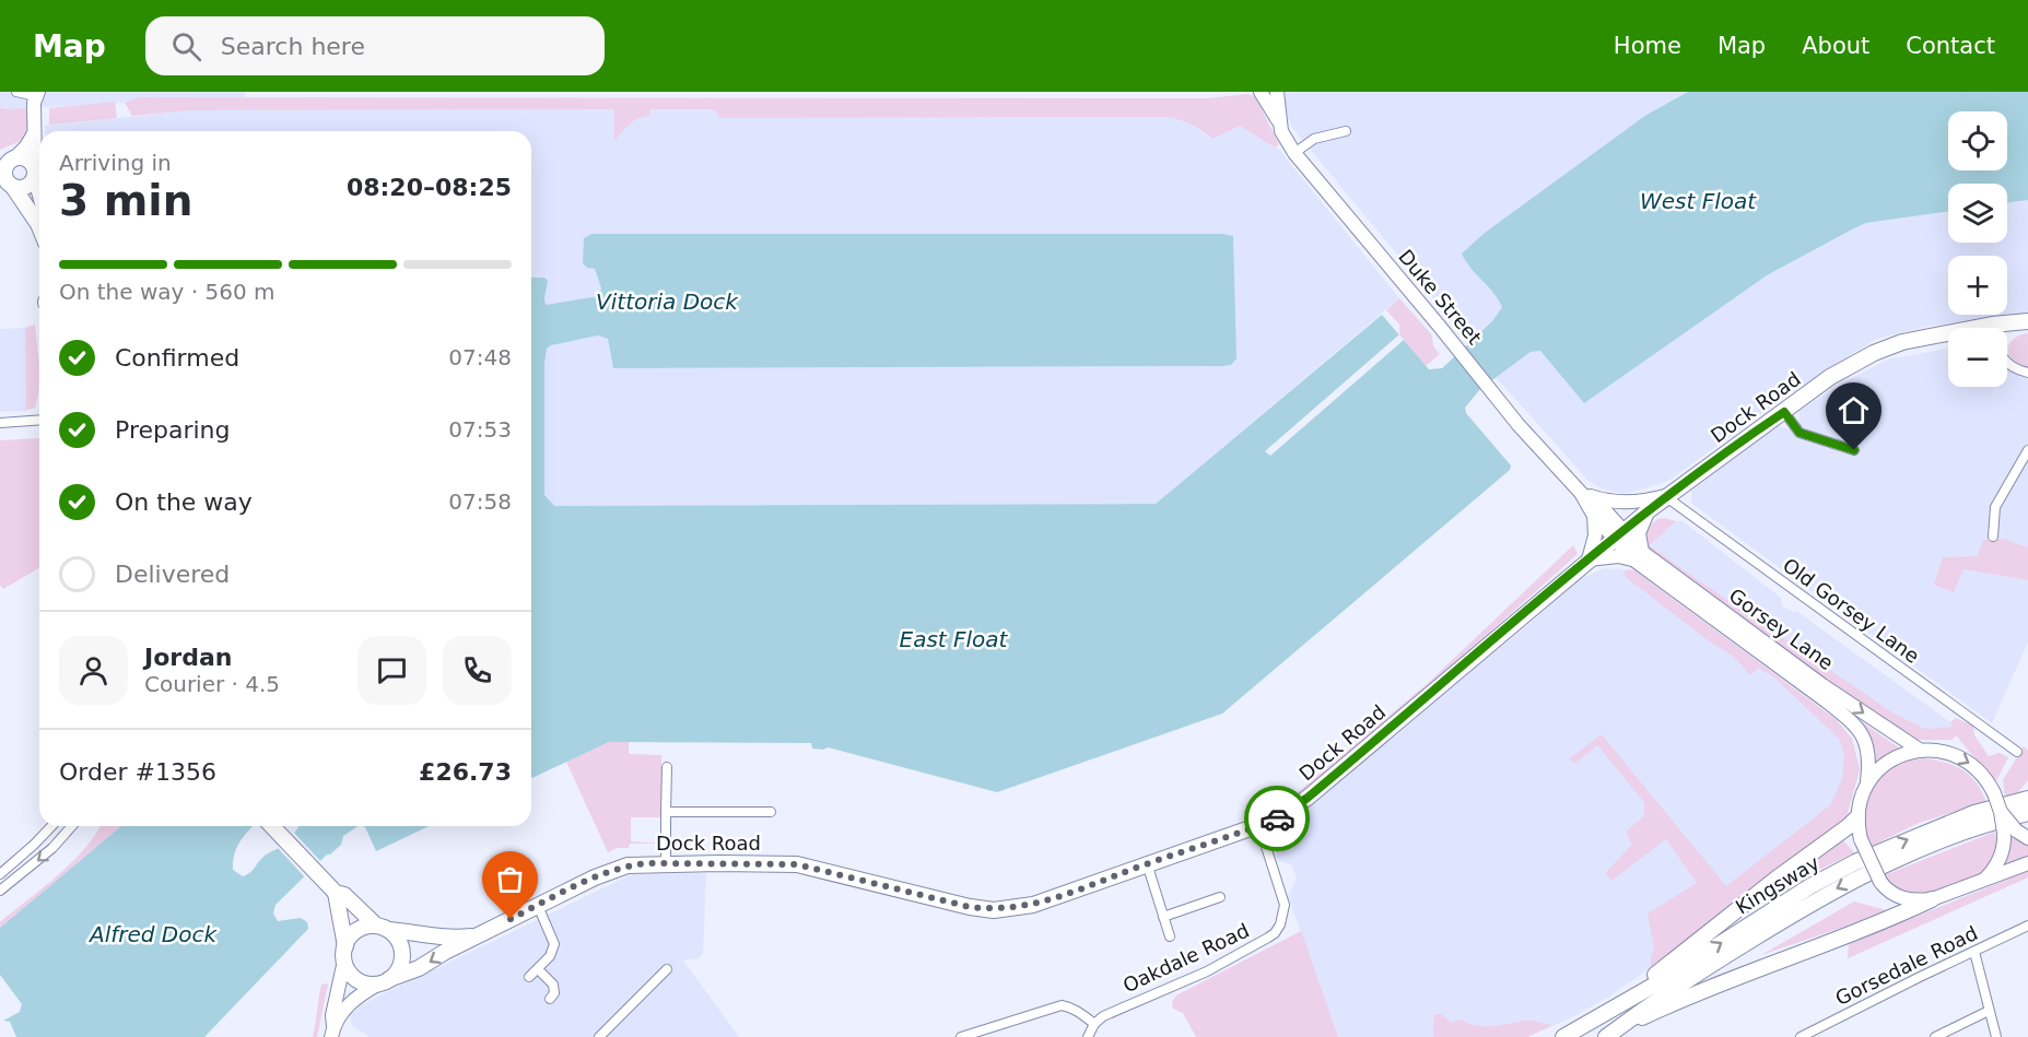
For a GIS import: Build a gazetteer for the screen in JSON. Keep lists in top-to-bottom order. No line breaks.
{"streets":{"highway":["Dock Road","Kingsway"],"main road":["Duke Street","Gorsey Lane"],"street":["Old Gorsey Lane","Oakdale Road","Gorsedale Road"]},"crossings":[["Duke Street","Dock Road"],["Duke Street","Gorsey Lane"],["Dock Road","Old Gorsey Lane"],["Dock Road","Gorsey Lane"],["Dock Road","Oakdale Road"]],"water":["West Float","Vittoria Dock","East Float","Alfred Dock"],"page":{"header":"Map","search":"Search here","nav":["Home","Map","About","Contact"],"map_buttons":["+","−"],"heading":["3 min","Arriving in","08:20–08:25"],"panel":["Jordan","Courier · 4.5","Order #1356","£26.73"],"bar":"On the way · 560 m","list":[["Confirmed","07:48"],["Preparing","07:53"],["On the way","07:58"],"Delivered"]}}
